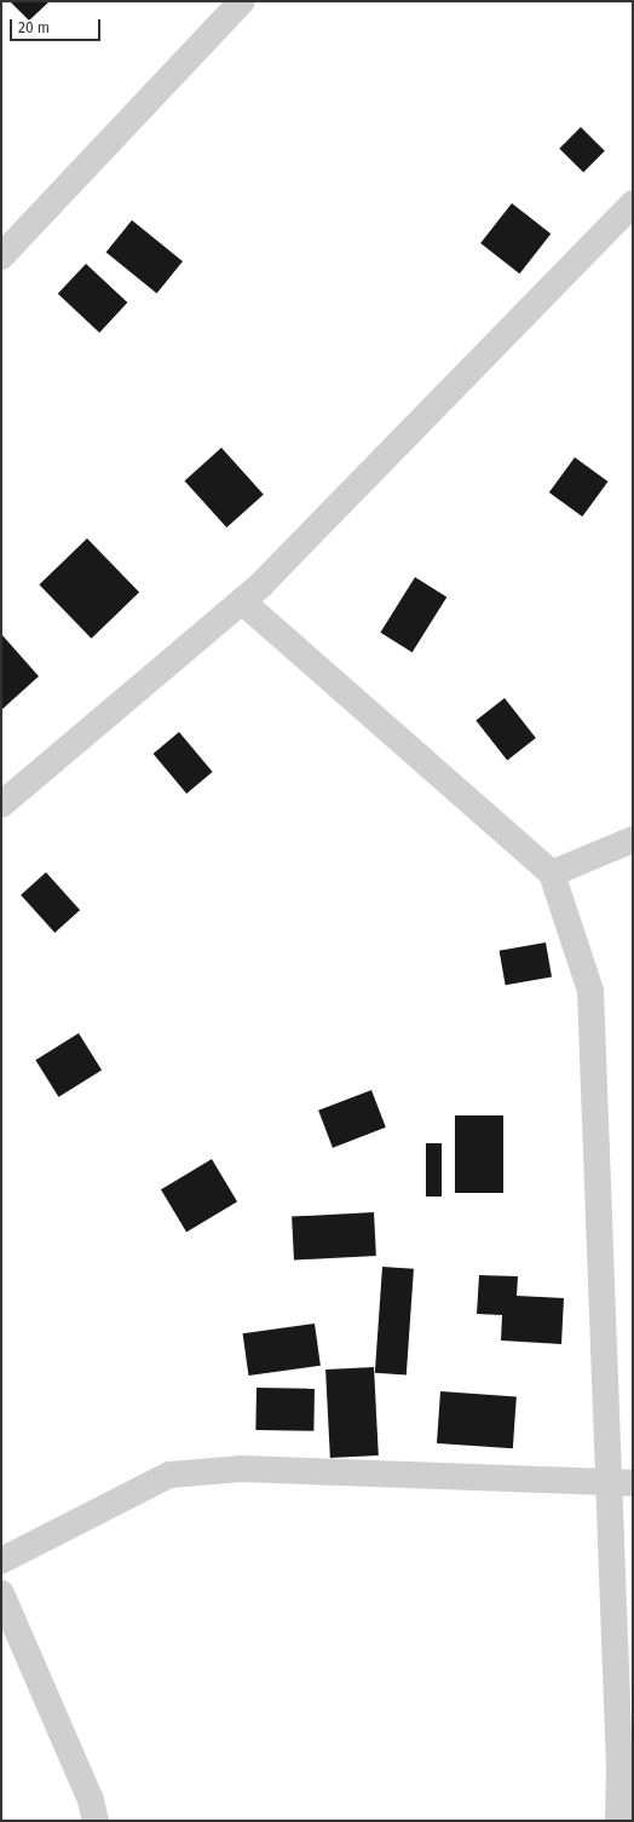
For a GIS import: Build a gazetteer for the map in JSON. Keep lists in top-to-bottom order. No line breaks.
{"scale_bar":"20 m"}
